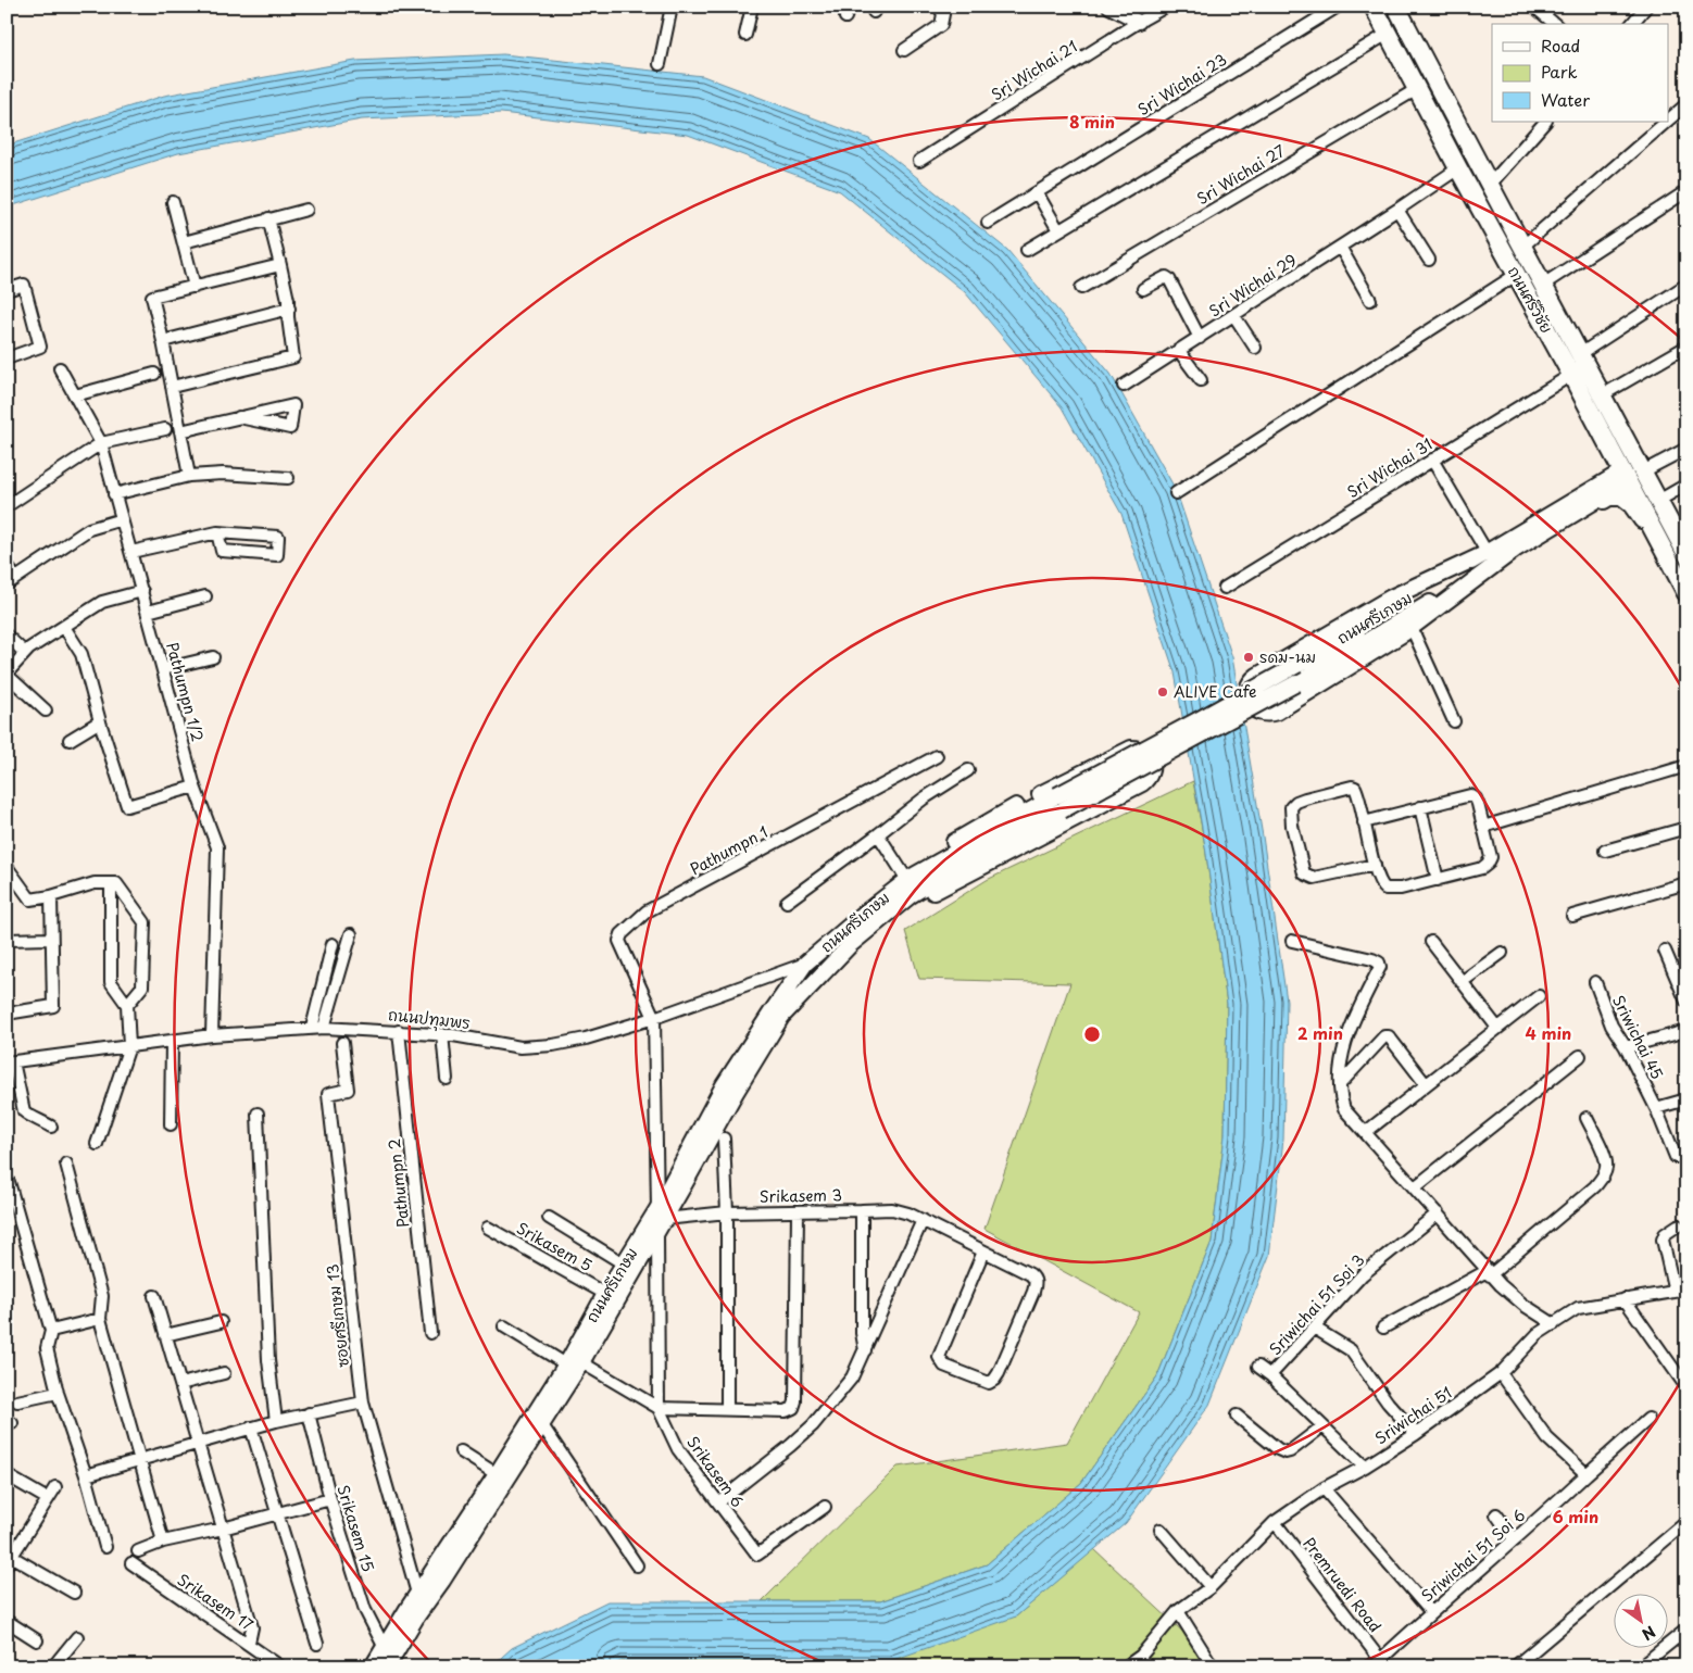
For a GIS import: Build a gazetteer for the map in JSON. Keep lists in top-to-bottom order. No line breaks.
{"streets":{"main road":["ถนนศรีวิชัย","ถนนศรีเกษม"],"street":["Sri Wichai 21","Sri Wichai 23","Sri Wichai 27","Sri Wichai 29","Sri Wichai 31","Pathumpn 1/2","Pathumpn 1","ถนนปทุมพร","Sriwichai 45","Pathumpn 2","Srikasem 3","Srikasem 5","Sriwichai 51 Soi 3","ซอยศรีเกษม 13","Sriwichai 51","Srikasem 6","Srikasem 15","Sriwichai 51 Soi 6","Premruedi Road","Srikasem 17"]},"crossings":[["Sri Wichai 27","ถนนศรีวิชัย"],["Sri Wichai 29","ถนนศรีวิชัย"],["ถนนศรีวิชัย","Sri Wichai 31"],["ถนนศรีวิชัย","ถนนศรีเกษม"],["ถนนศรีเกษม","ถนนปทุมพร"],["ถนนศรีเกษม","Srikasem 3"],["ถนนศรีเกษม","Srikasem 5"],["ถนนศรีเกษม","ซอยศรีเกษม 13"],["ถนนศรีเกษม","Srikasem 15"],["Pathumpn 1/2","ถนนปทุมพร"],["Pathumpn 1","ถนนปทุมพร"],["ถนนปทุมพร","Pathumpn 2"],["Sriwichai 51 Soi 3","Sriwichai 51"],["Sriwichai 51","Premruedi Road"],["Sriwichai 51 Soi 6","Premruedi Road"]],"places":["รดม-นม","ALIVE Cafe"],"legend":["Road","Park","Water"],"north":"bottom right","rings":["8 min","2 min","4 min","6 min"]}
